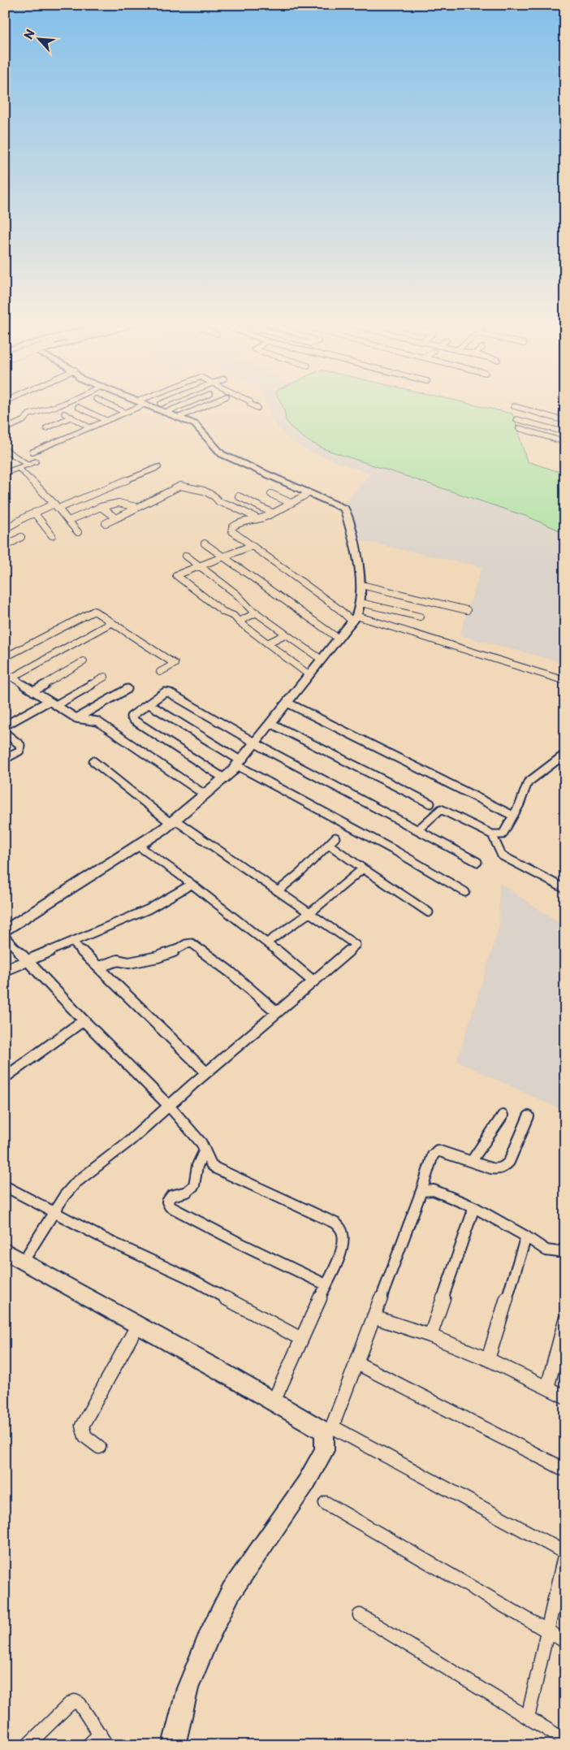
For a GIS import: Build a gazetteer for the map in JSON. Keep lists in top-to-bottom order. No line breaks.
{"north":"top left"}
